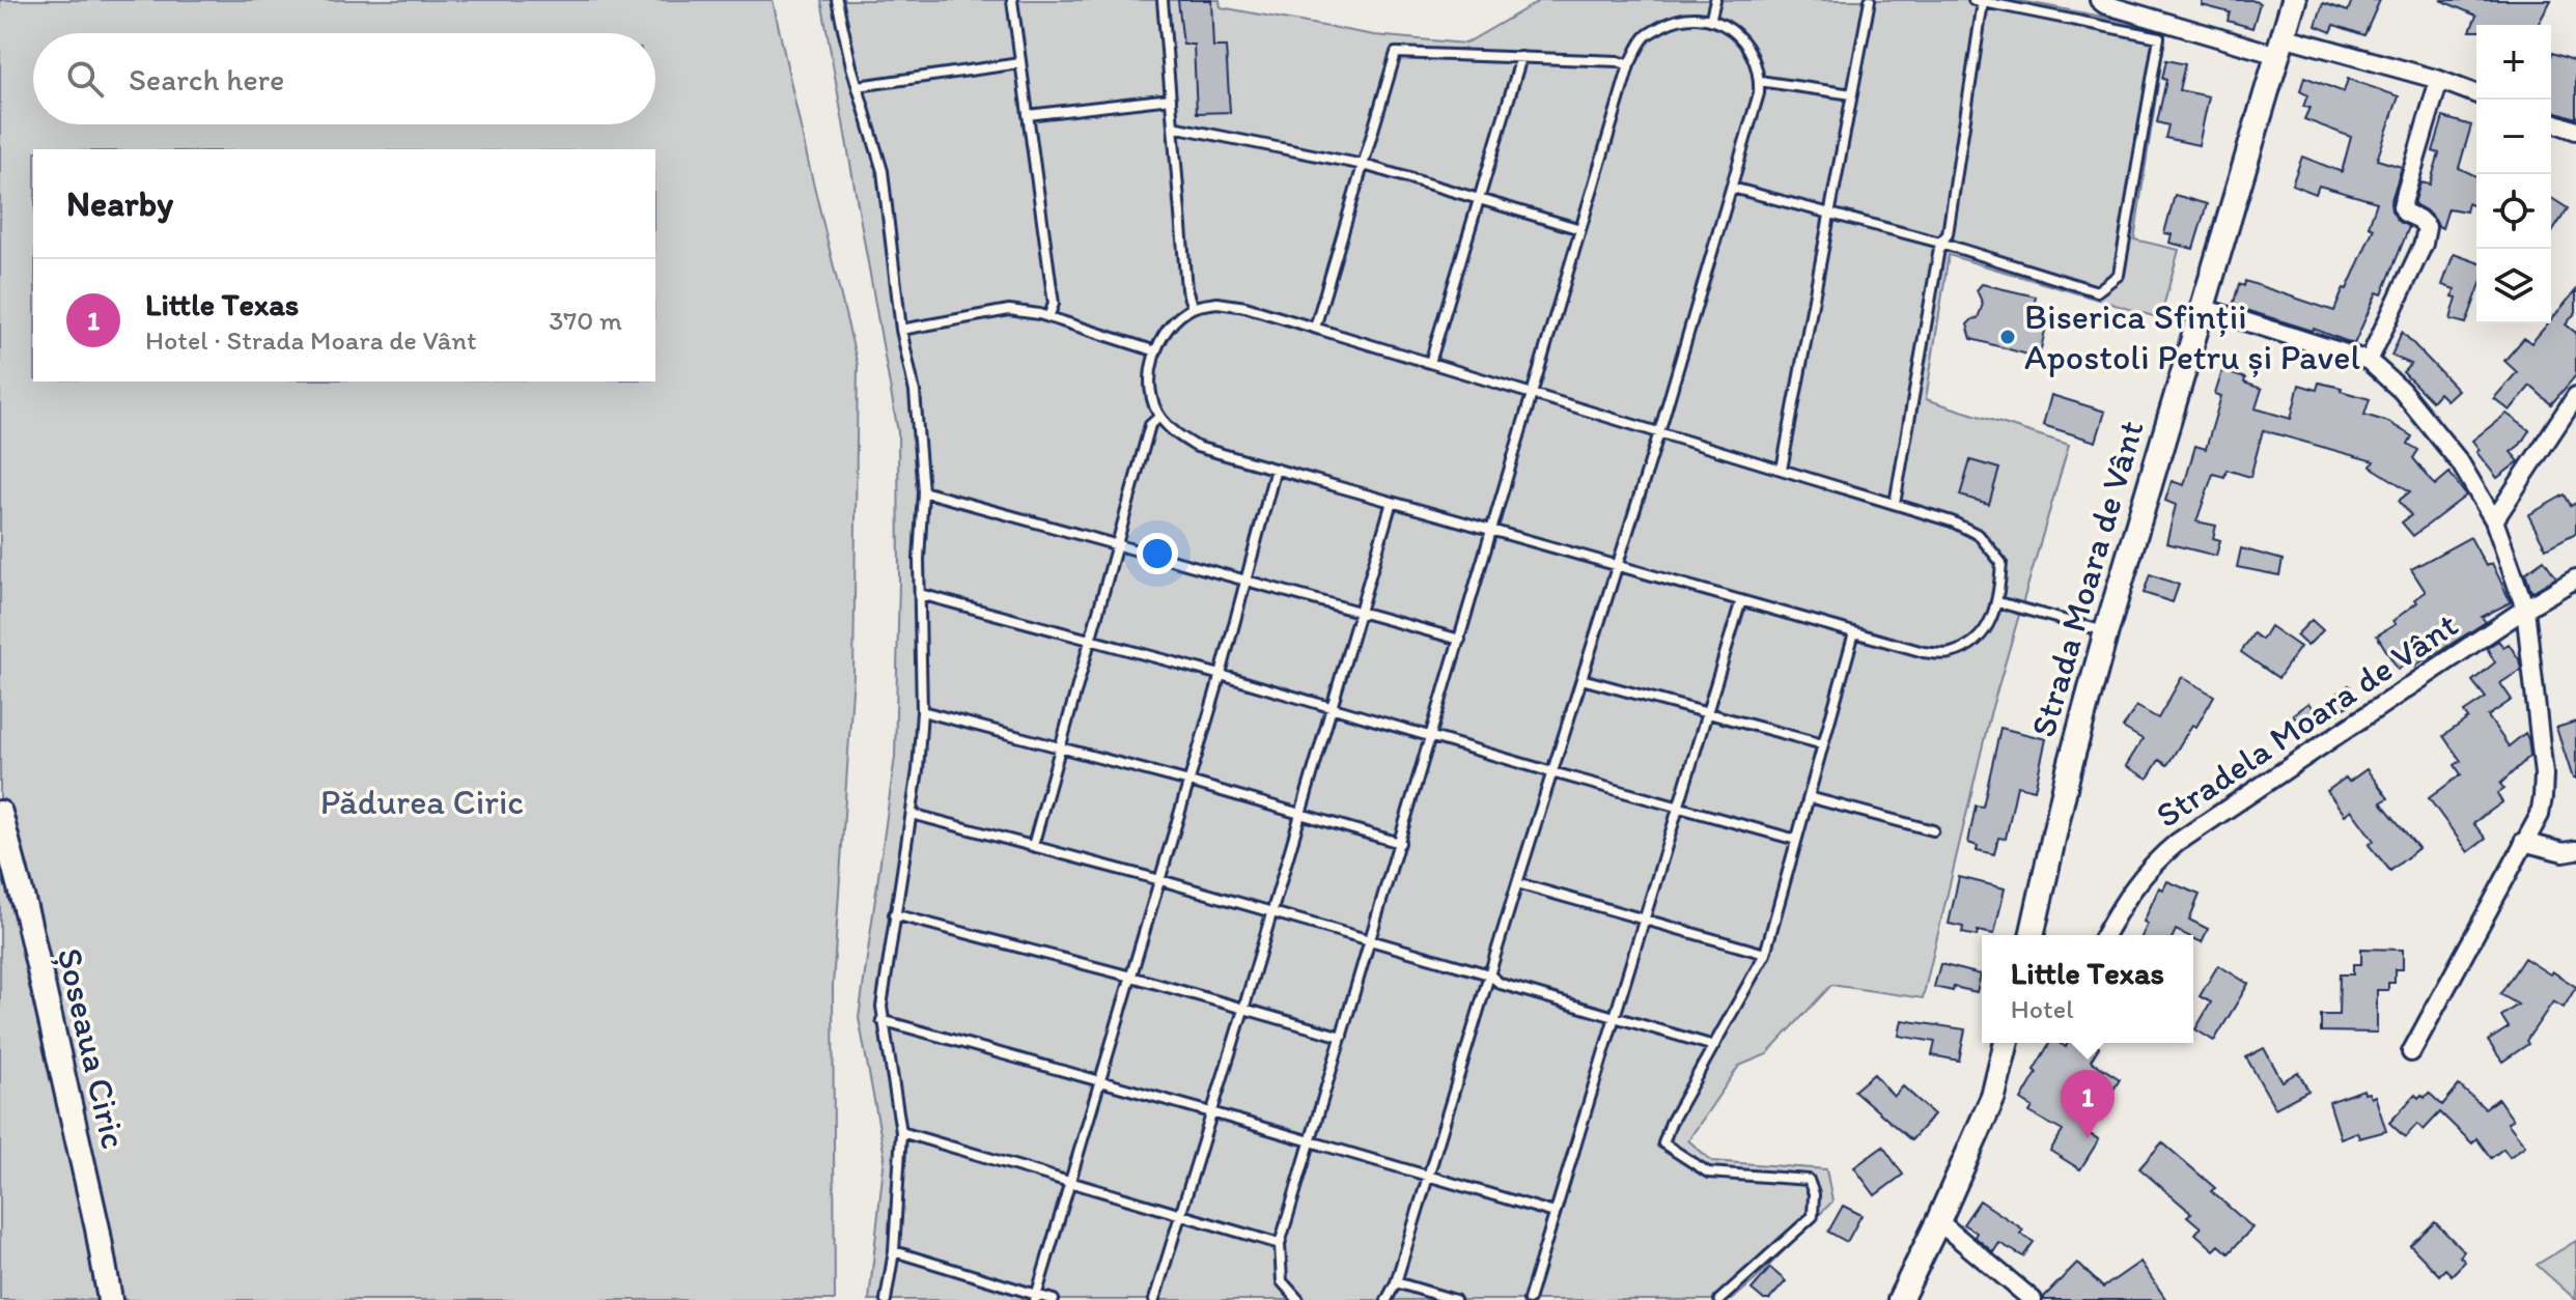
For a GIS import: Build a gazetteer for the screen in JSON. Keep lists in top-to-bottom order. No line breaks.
{"streets":{"main road":["Strada Moara de Vânt","Șoseaua Ciric"],"street":["Stradela Moara de Vânt"]},"parks":["Pădurea Ciric"],"places":["Biserica Sfinții Apostoli Petru și Pavel"],"page":{"map_buttons":["+","−"],"search":"Search here","heading":"Nearby","list":[{"mark":"1","name":"Little Texas","note":"Hotel · Strada Moara de Vânt","value":"370 m"}],"popup":["Little Texas","Hotel"],"pins":"1"}}
